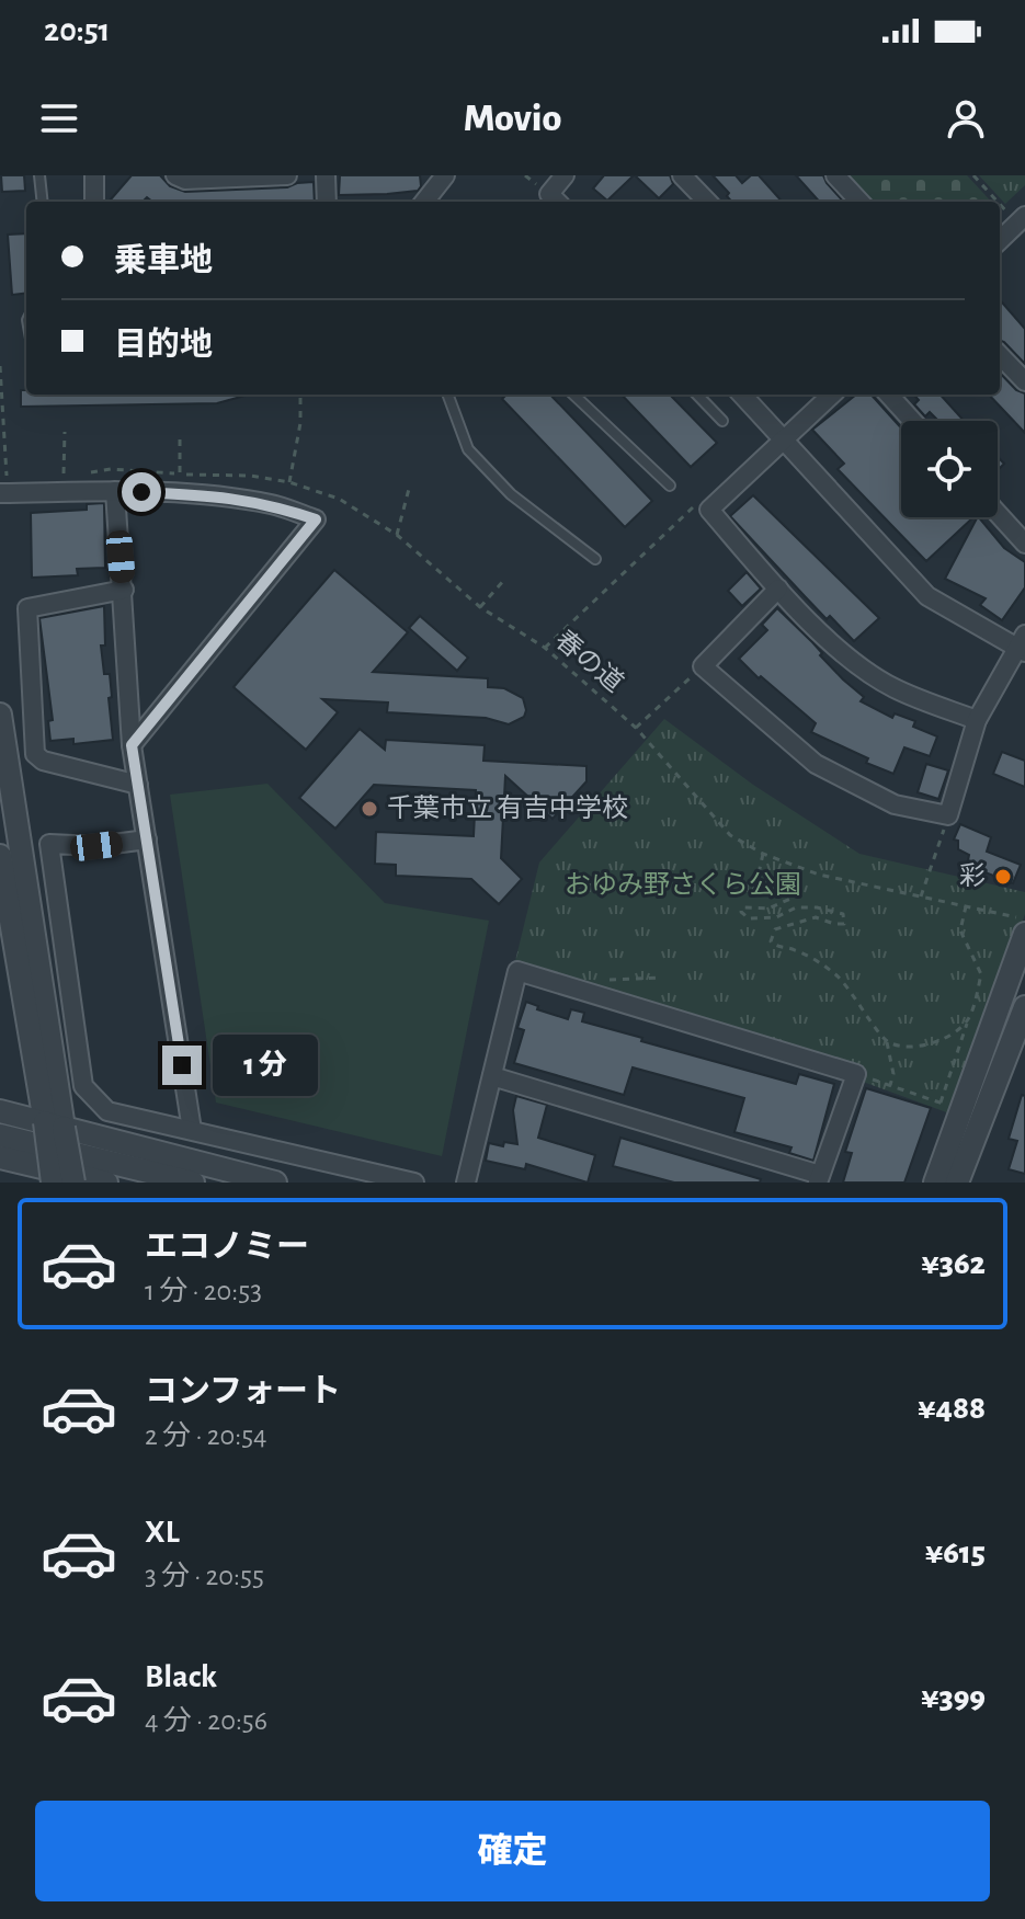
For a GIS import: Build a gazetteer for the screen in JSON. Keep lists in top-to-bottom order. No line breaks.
{"streets":{"path":["春の道"]},"parks":["おゆみ野さくら公園"],"places":["千葉市立 有吉中学校","彩"],"page":{"status":"20:51","header":"Movio","banner":["乗車地","目的地"],"bubble":"1 分","list":[{"name":"エコノミー","note":"1 分 · 20:53","value":"¥362"},{"name":"コンフォート","note":"2 分 · 20:54","value":"¥488"},{"name":"XL","note":"3 分 · 20:55","value":"¥615"},{"name":"Black","note":"4 分 · 20:56","value":"¥399"}],"buttons":"確定"}}
